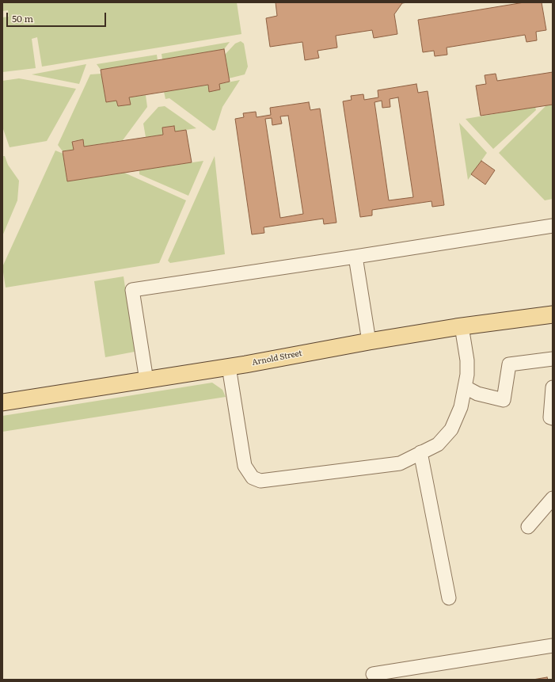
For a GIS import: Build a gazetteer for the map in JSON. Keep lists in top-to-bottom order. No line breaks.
{"streets":{"main road":["Arnold Street"]},"scale_bar":"50 m"}
